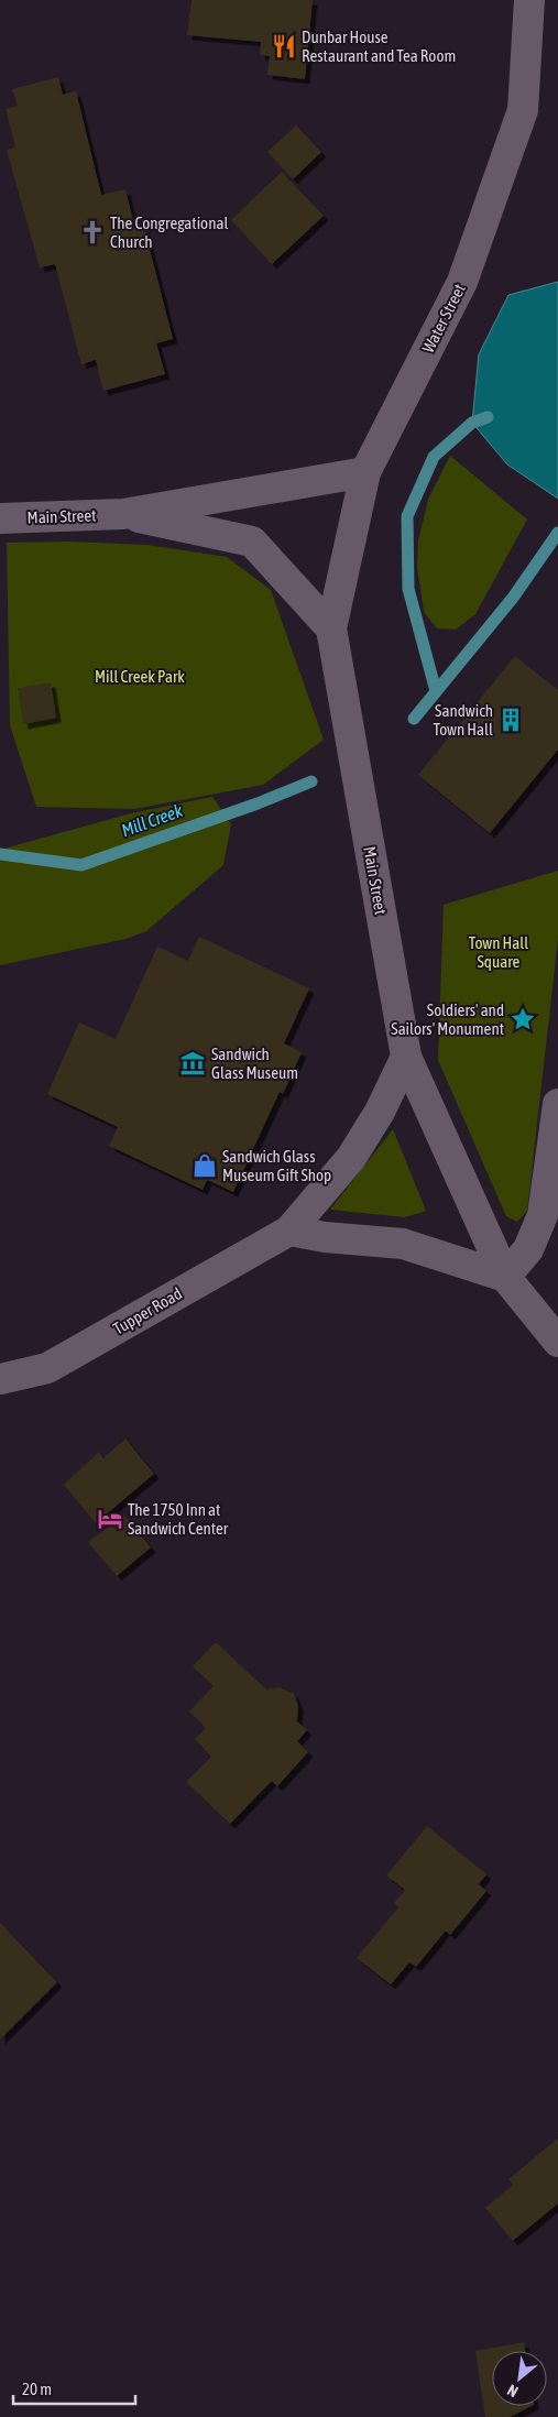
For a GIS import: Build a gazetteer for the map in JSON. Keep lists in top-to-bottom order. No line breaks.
{"streets":{"main road":["Water Street","Main Street","Tupper Road"]},"crossings":[["Water Street","Main Street"],["Main Street","Tupper Road"]],"water":["Mill Creek"],"parks":["Mill Creek Park","Town Hall Square"],"places":{"restaurant":["Dunbar House Restaurant and Tea Room"],"church":["The Congregational Church"],"building":["Sandwich Town Hall"],"place":["Soldiers' and Sailors' Monument"],"museum":["Sandwich Glass Museum"],"shop":["Sandwich Glass Museum Gift Shop"],"hotel":["The 1750 Inn at Sandwich Center"]},"scale_bar":"20 m","north":"bottom left"}
